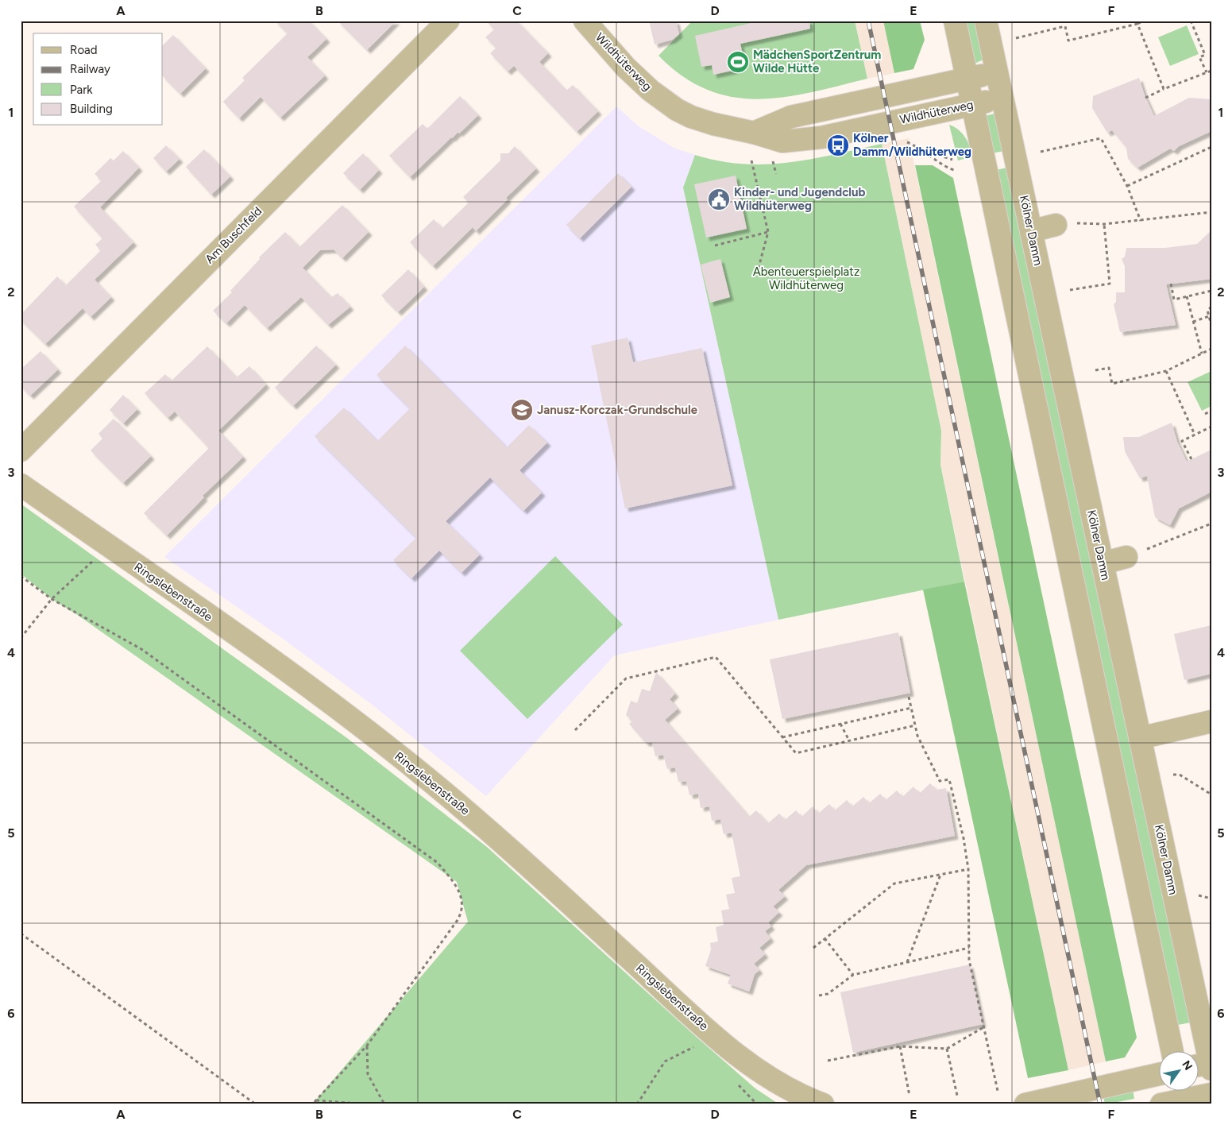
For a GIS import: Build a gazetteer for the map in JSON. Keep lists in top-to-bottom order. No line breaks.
{"streets":{"street":["Wildhüterweg","Kölner Damm","Am Buschfeld","Ringslebenstraße"]},"crossings":[["Wildhüterweg","Kölner Damm"]],"parks":["Abenteuerspielplatz Wildhüterweg"],"places":{"sports":["MädchenSportZentrum Wilde Hütte"],"bus stop":["Kölner Damm/Wildhüterweg"],"public building":["Kinder- und Jugendclub Wildhüterweg"],"school or university":["Janusz-Korczak-Grundschule"]},"legend":["Road","Railway","Park","Building"],"north":"top right","grid":{"columns":["A","B","C","D","E","F"],"rows":["1","2","3","4","5","6"]}}
